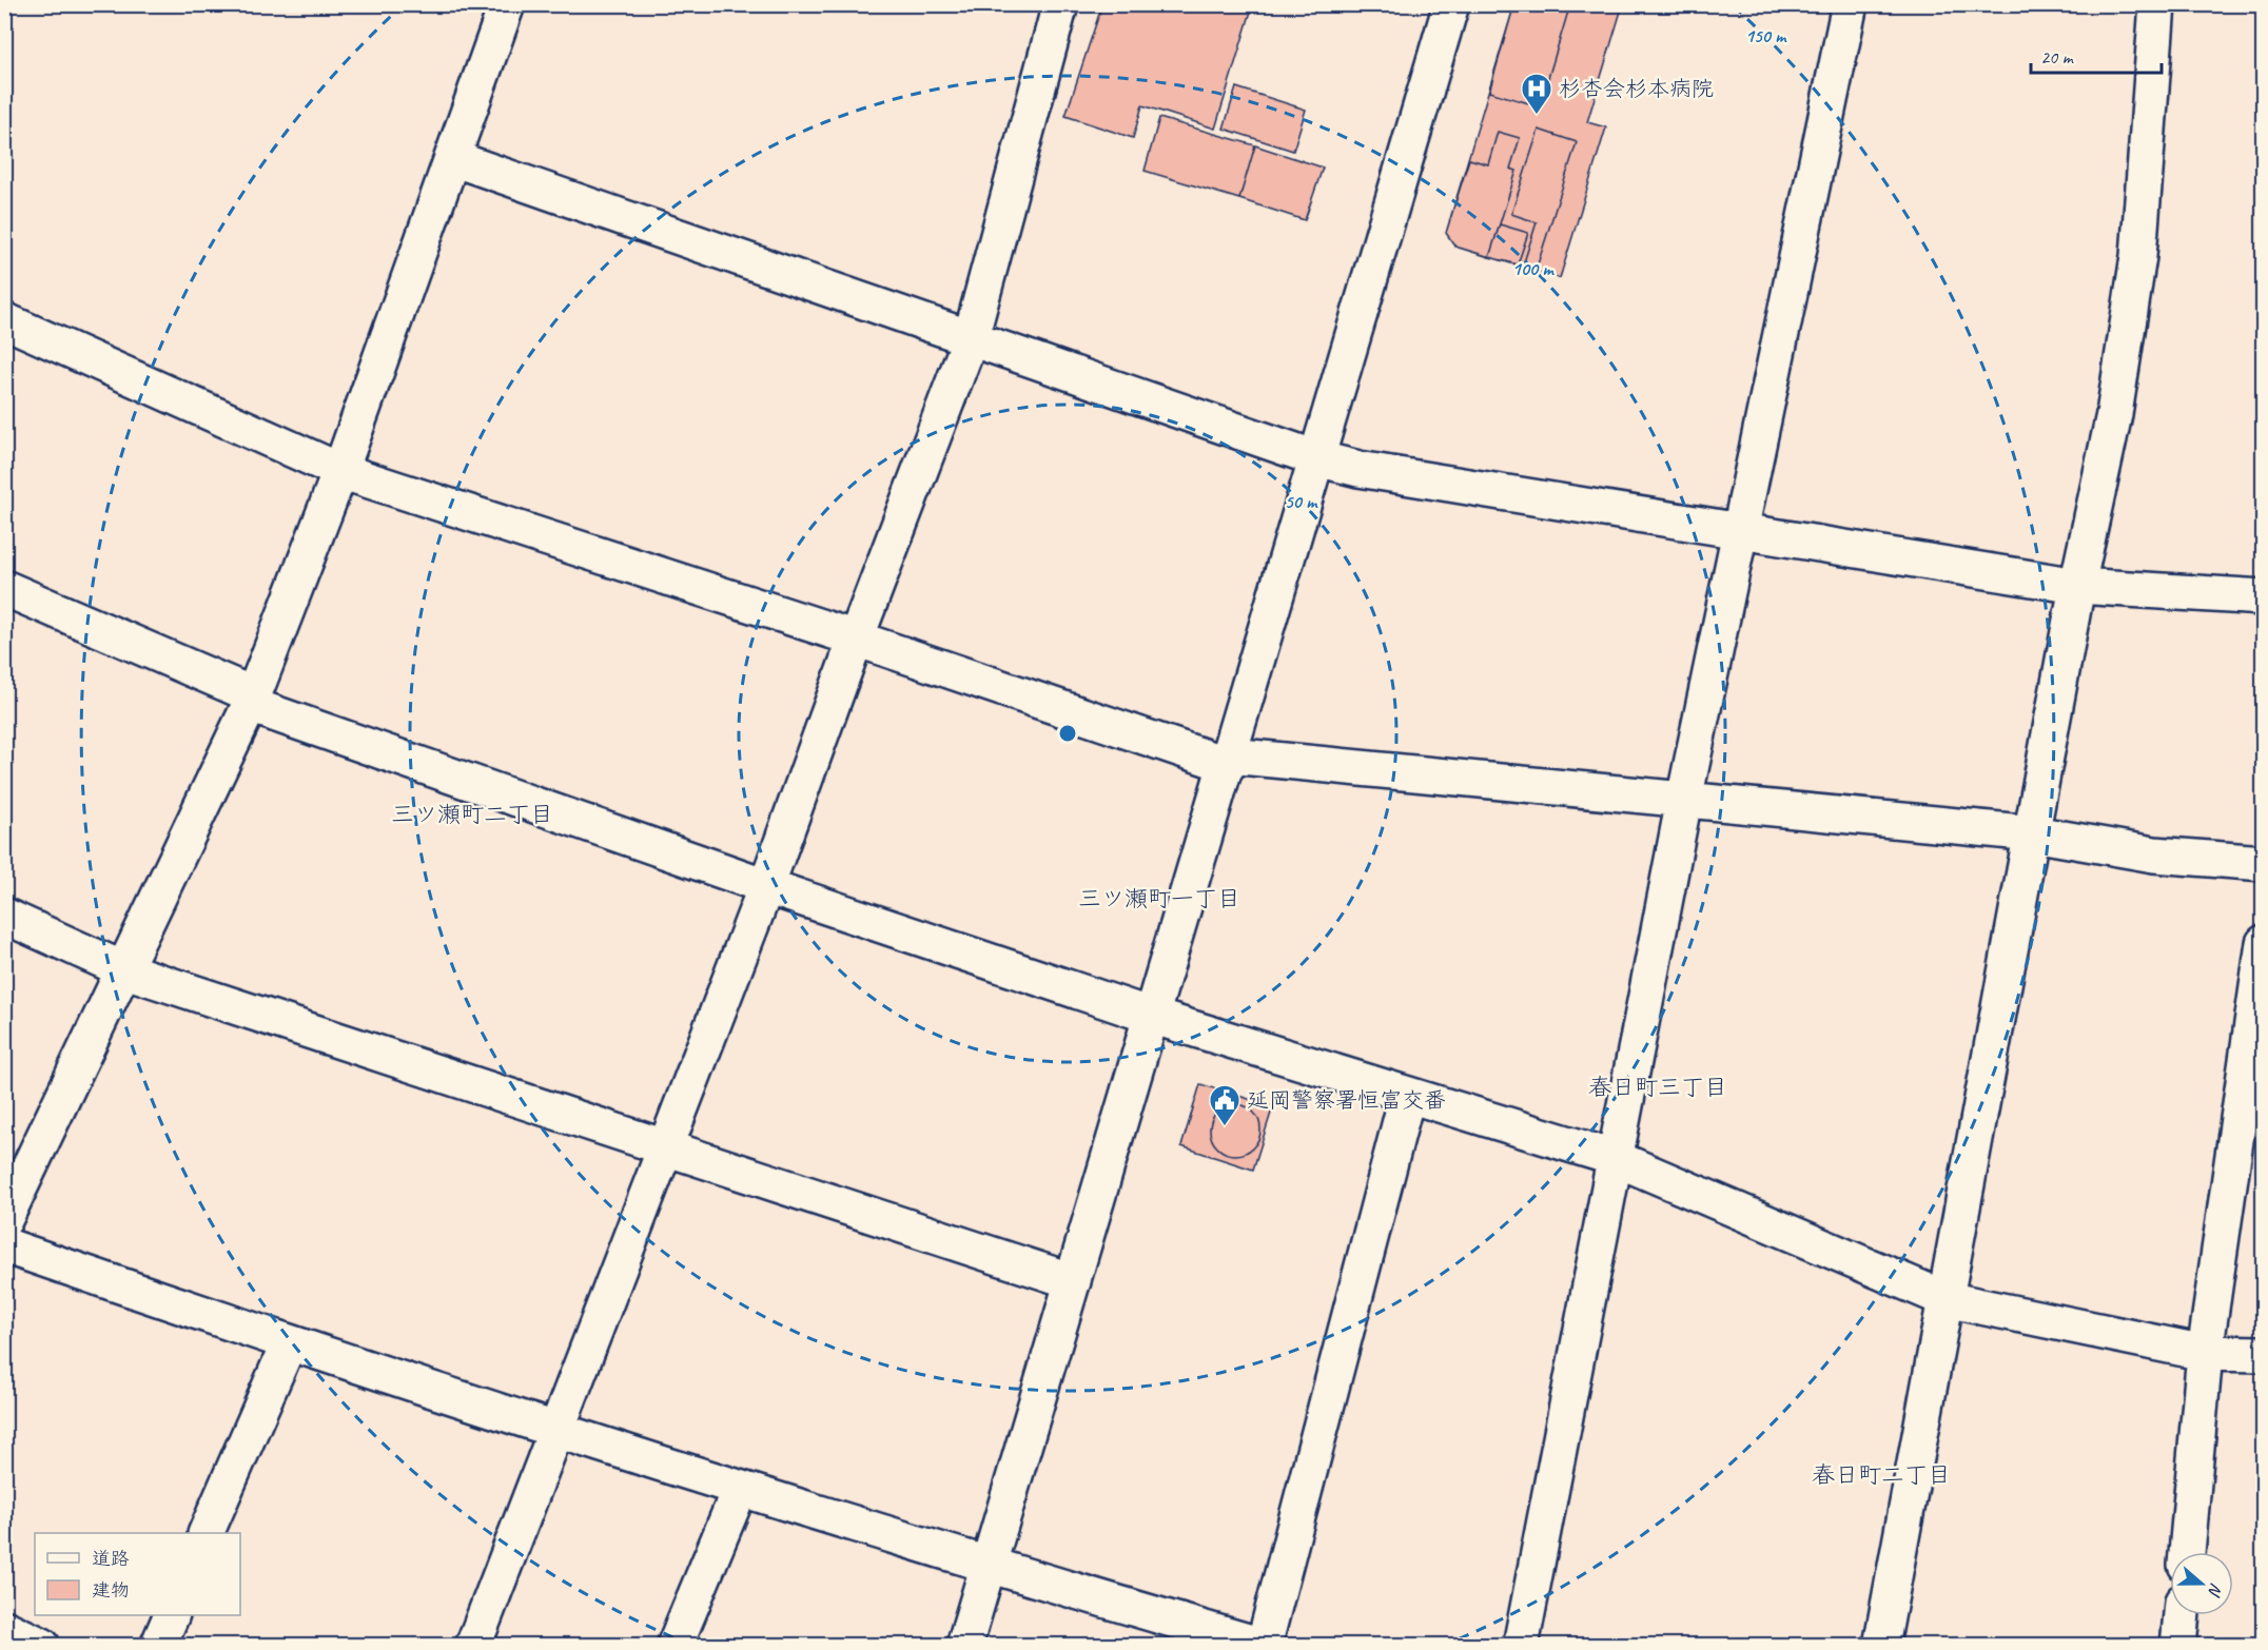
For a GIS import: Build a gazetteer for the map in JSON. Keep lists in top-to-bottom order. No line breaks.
{"districts":["三ツ瀬町二丁目","三ツ瀬町一丁目","春日町三丁目","春日町二丁目"],"places":{"hospital":["杉杏会杉本病院"],"public building":["延岡警察署恒富交番"]},"legend":["道路","建物"],"scale_bar":"20 m","north":"right","rings":["150 m","100 m","50 m"]}
